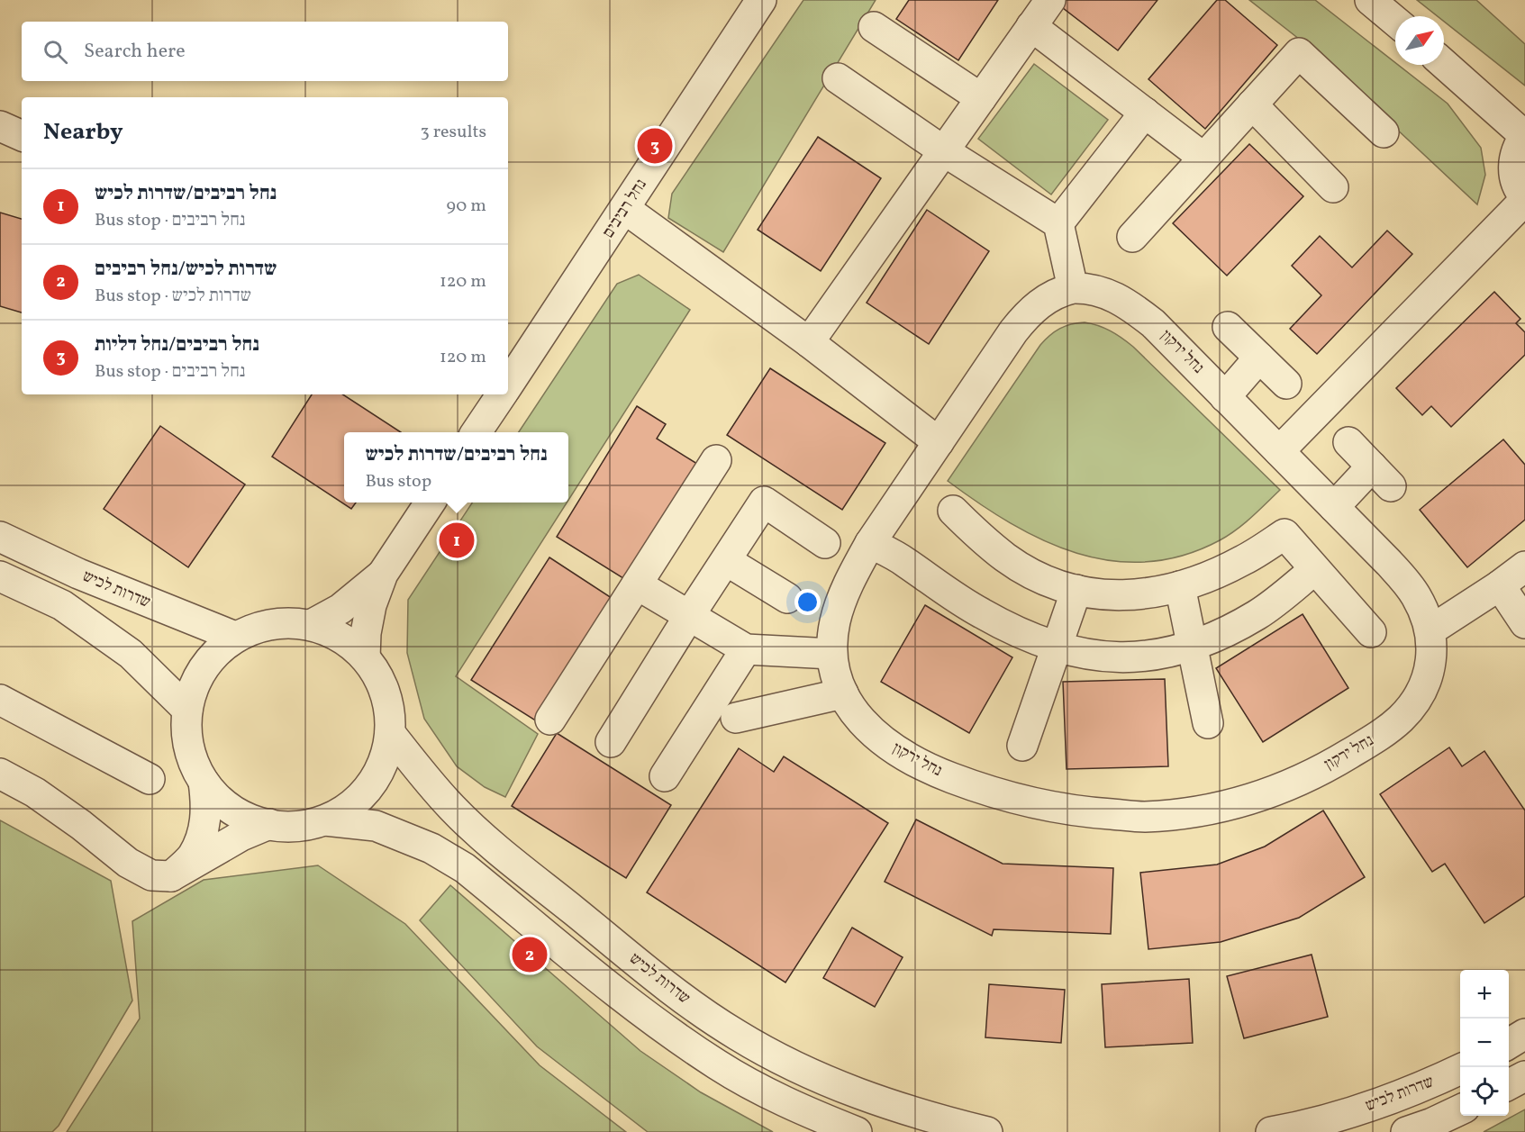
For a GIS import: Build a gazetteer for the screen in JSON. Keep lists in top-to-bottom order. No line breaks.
{"streets":{"street":["נחל רביבים","נחל ירקון","שדרות לכיש"]},"north":"top right","page":{"search":"Search here","heading":["Nearby","3 results"],"pins":["3","1","2"],"list":[{"mark":"1","name":"נחל רביבים/שדרות לכיש","note":"Bus stop · נחל רביבים","value":"90 m"},{"mark":"2","name":"שדרות לכיש/נחל רביבים","note":"Bus stop · שדרות לכיש","value":"120 m"},{"mark":"3","name":"נחל רביבים/נחל דליות","note":"Bus stop · נחל רביבים","value":"120 m"}],"popup":["נחל רביבים/שדרות לכיש","Bus stop"],"map_buttons":["+","−"]}}
